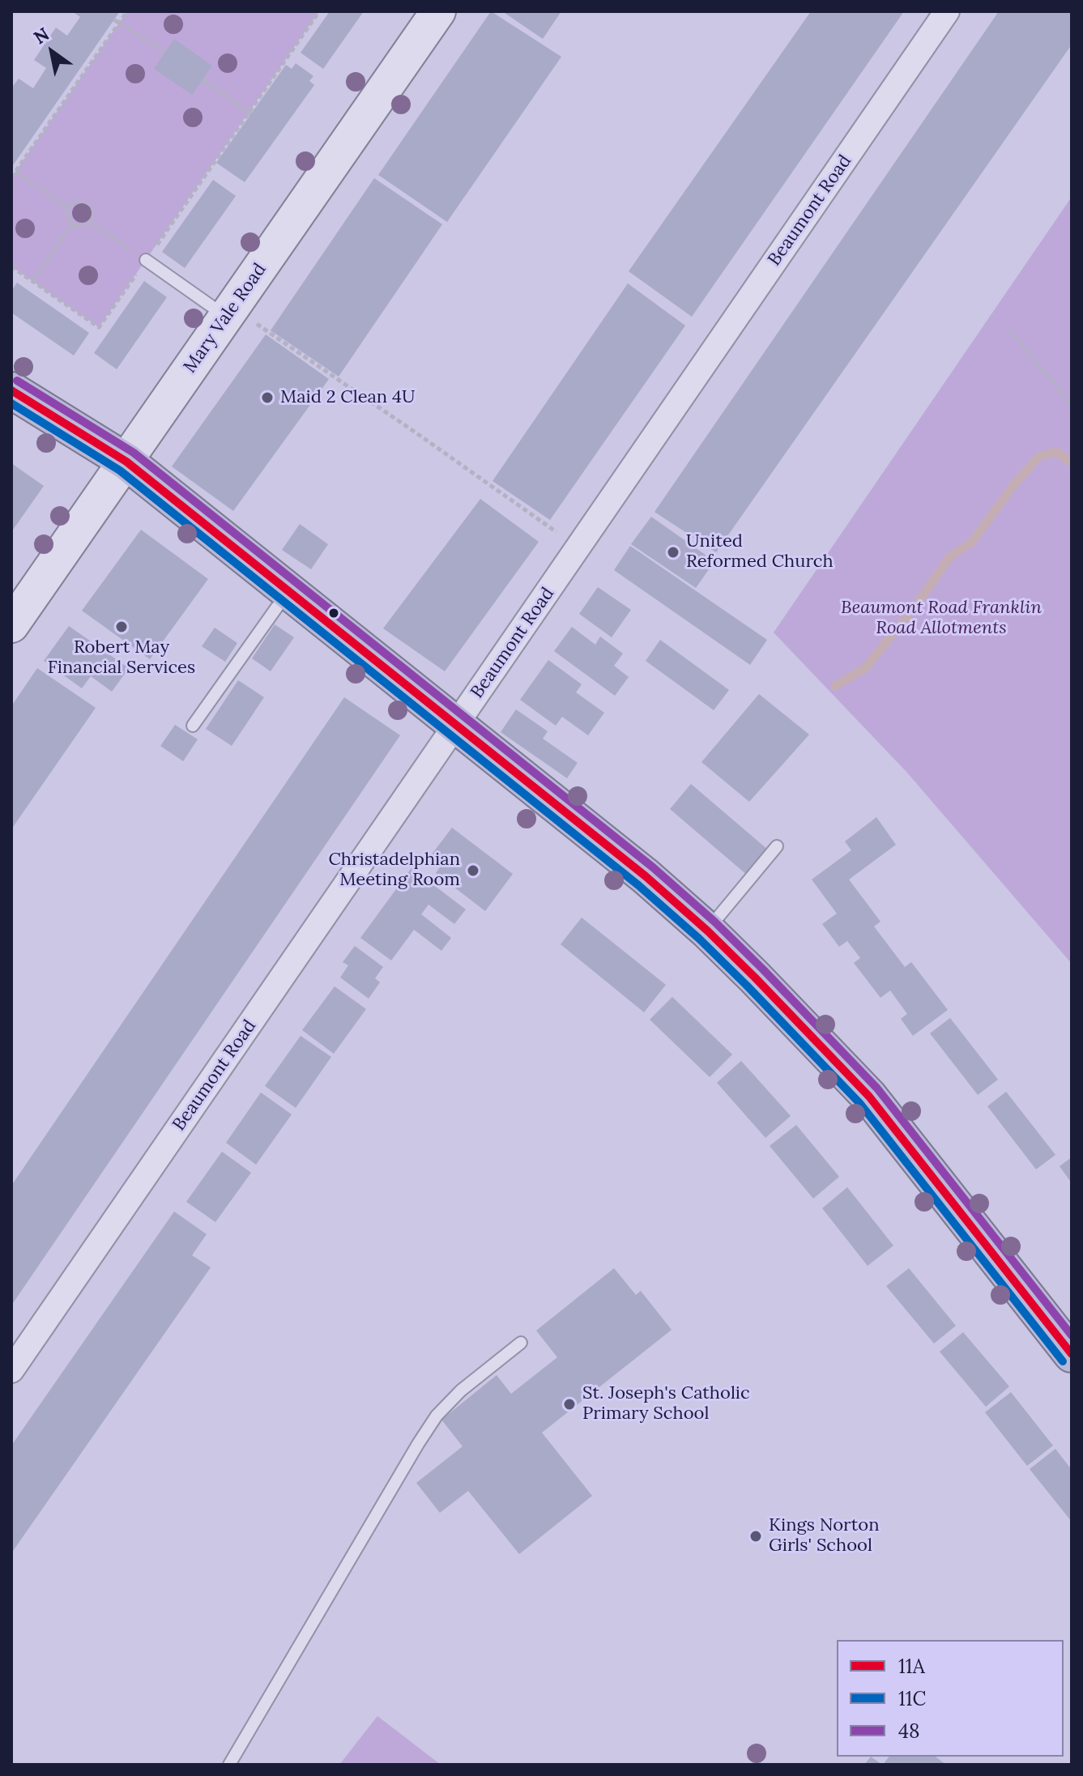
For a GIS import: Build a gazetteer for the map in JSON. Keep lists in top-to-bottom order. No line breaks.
{"streets":{"street":["Beaumont Road","Mary Vale Road"]},"parks":["Beaumont Road Franklin Road Allotments"],"places":["Maid 2 Clean 4U","United Reformed Church","Robert May Financial Services","Christadelphian Meeting Room","St. Joseph's Catholic Primary School","Kings Norton Girls' School"],"lines":["transit line 48","transit line 11A","transit line 11C"],"legend":["11A","11C","48"],"north":"top left"}
